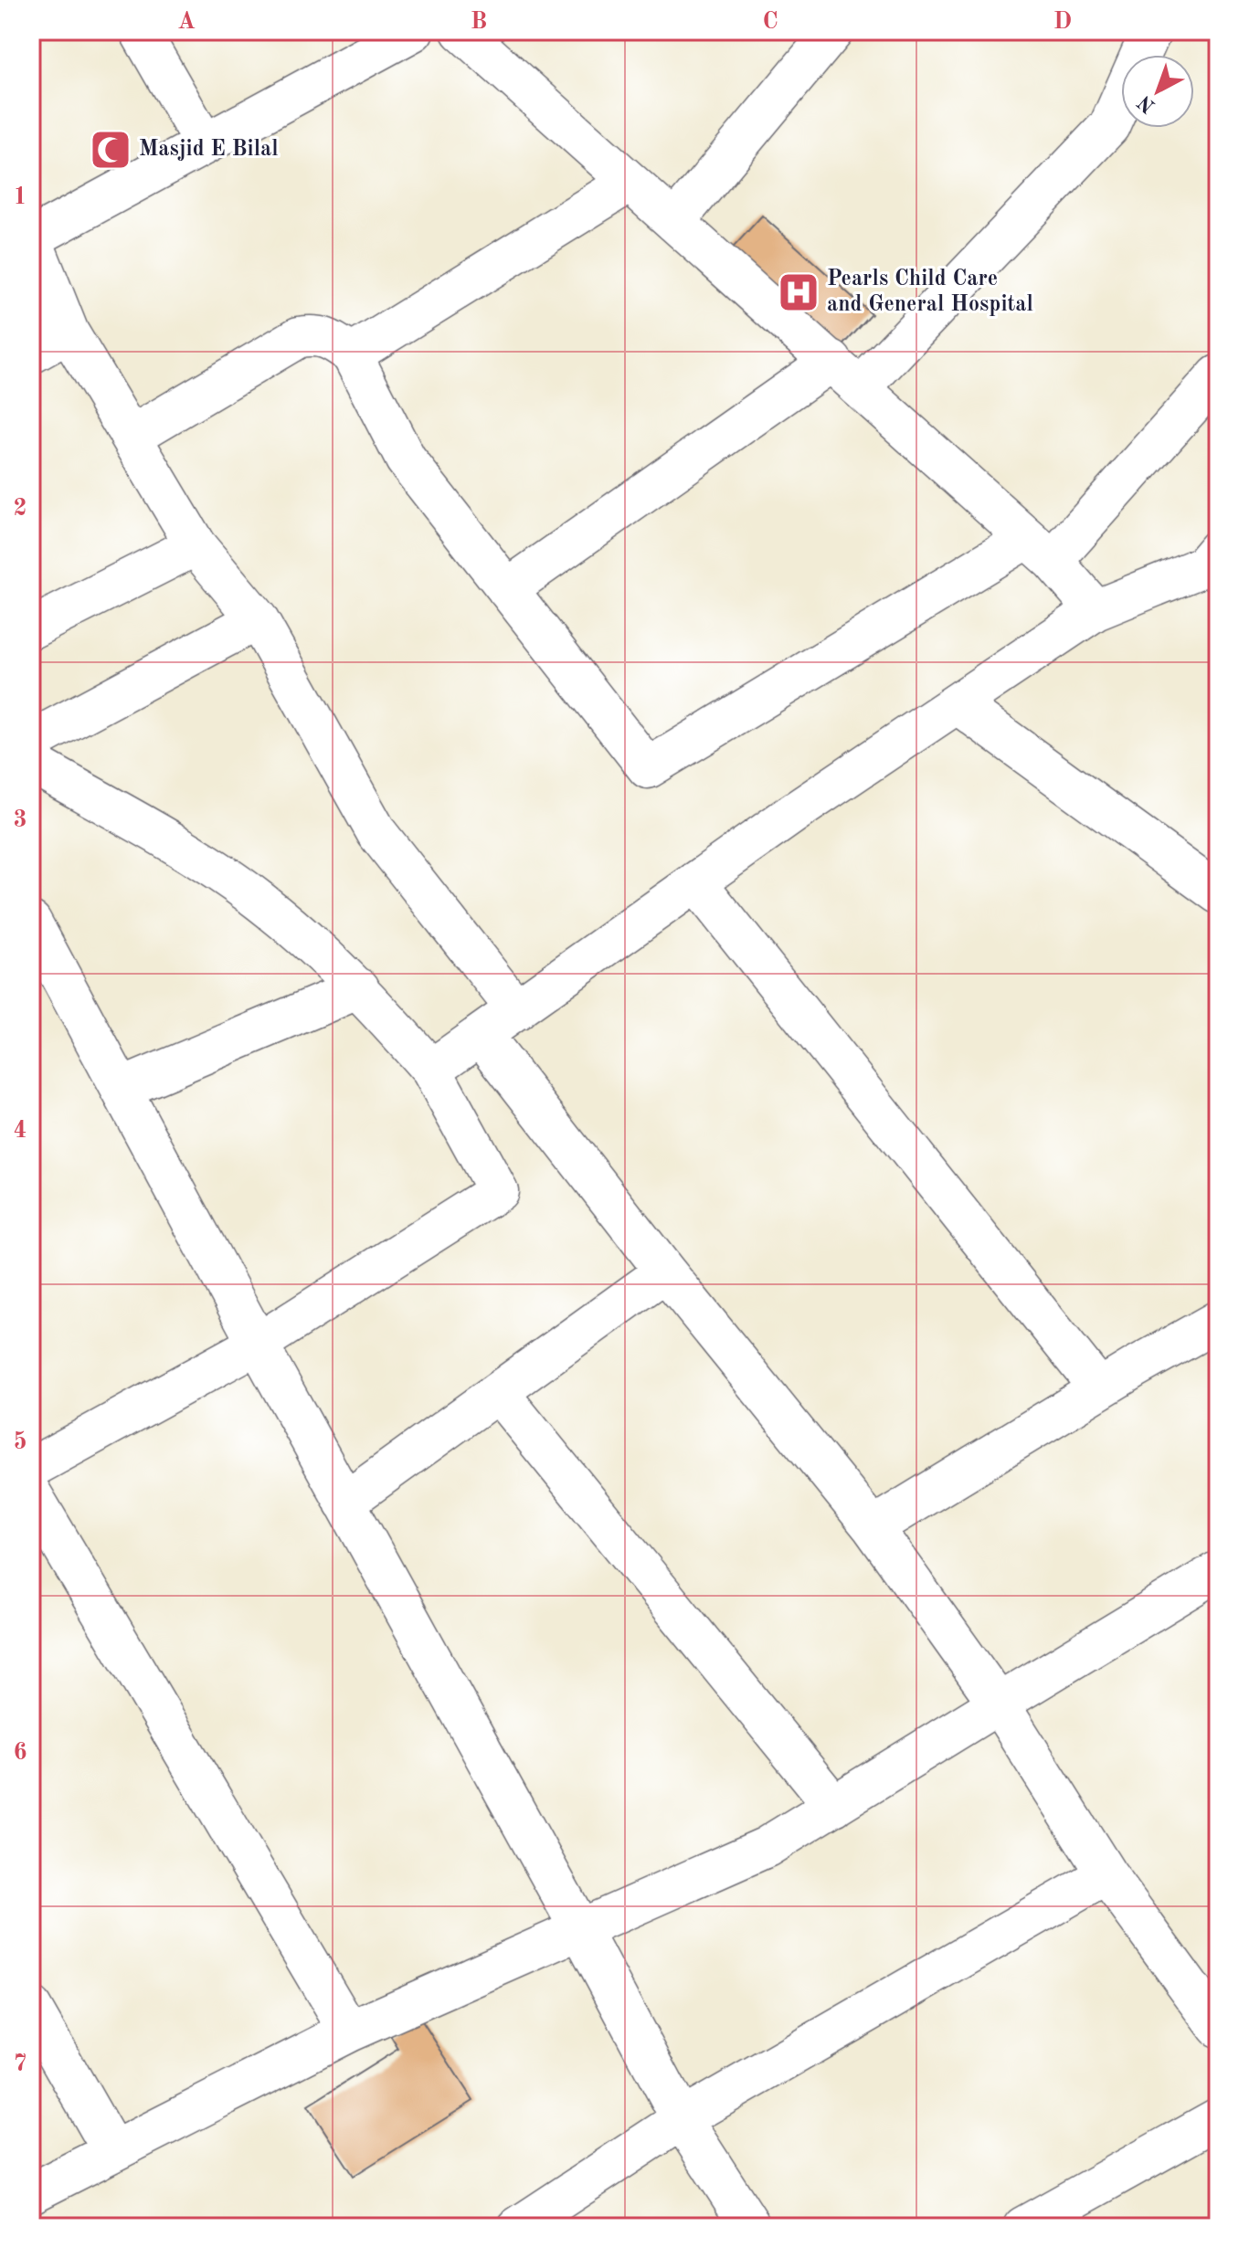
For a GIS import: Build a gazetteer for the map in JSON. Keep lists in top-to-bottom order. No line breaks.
{"places":{"mosque":["Masjid E Bilal"],"hospital":["Pearls Child Care and General Hospital"]},"north":"bottom left","grid":{"columns":["A","B","C","D"],"rows":["1","2","3","4","5","6","7"]}}
